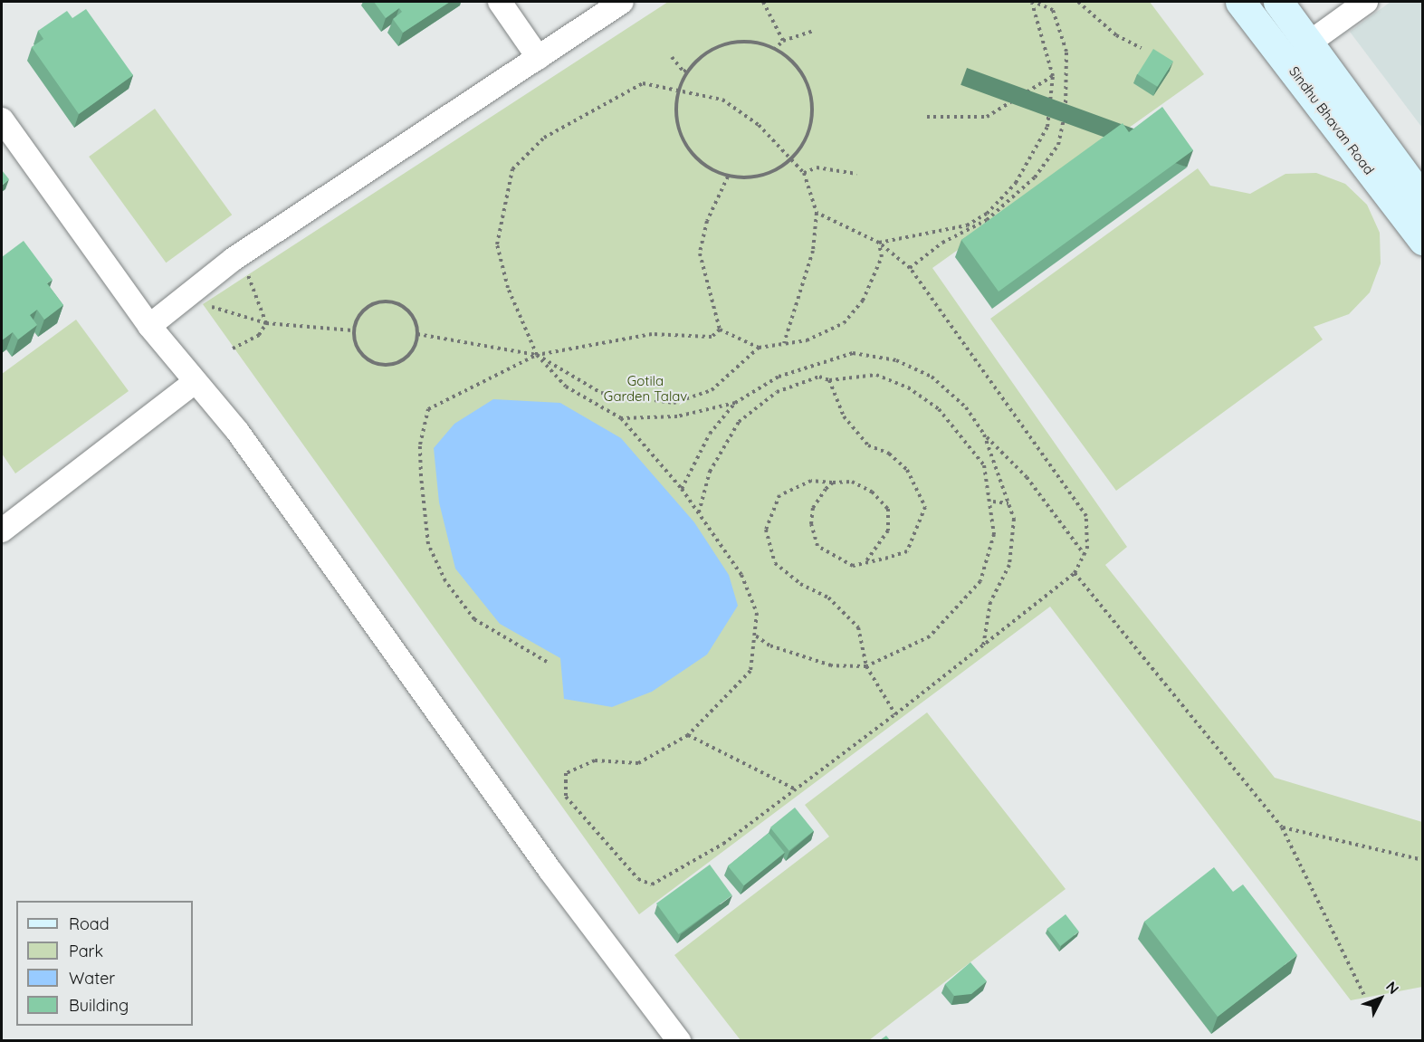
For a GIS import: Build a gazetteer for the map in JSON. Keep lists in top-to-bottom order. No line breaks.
{"streets":{"main road":["Sindhu Bhavan Road"]},"parks":["Gotila Garden Talav"],"legend":["Road","Park","Water","Building"],"north":"top right"}
